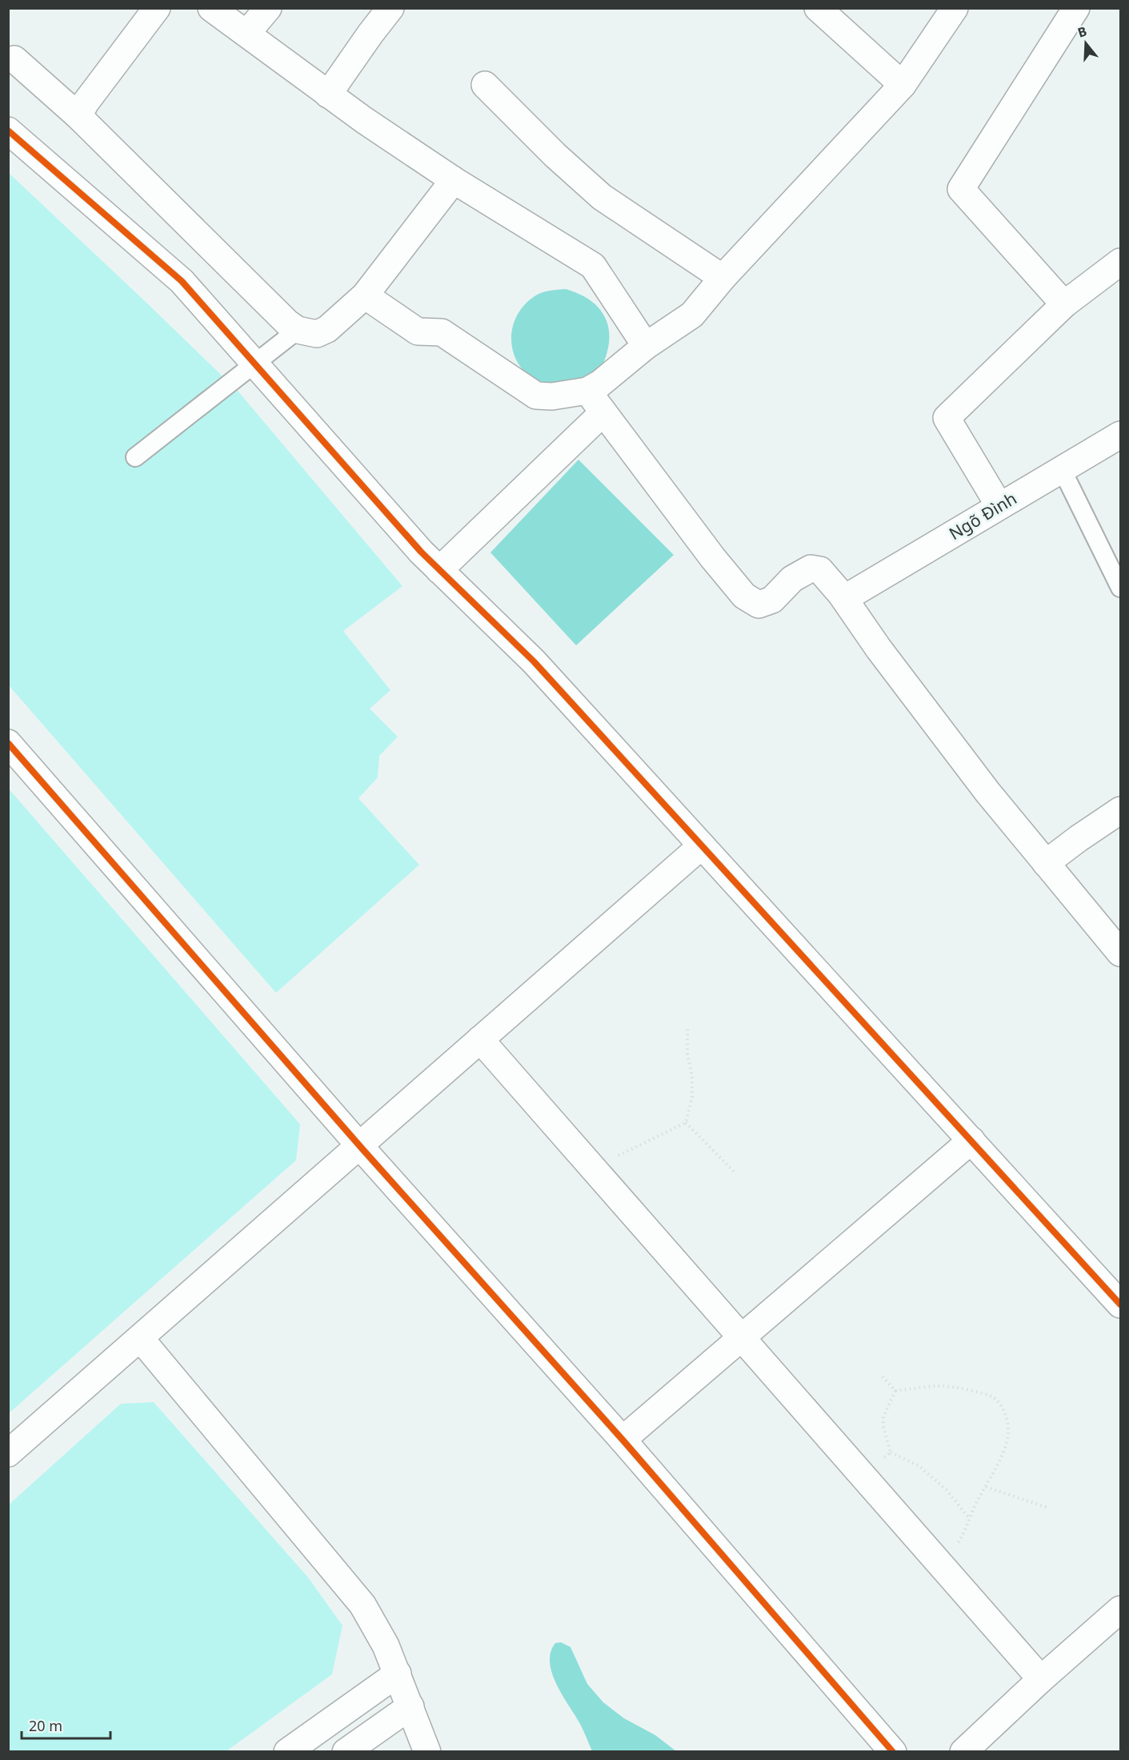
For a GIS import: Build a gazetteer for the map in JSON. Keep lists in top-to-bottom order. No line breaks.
{"streets":{"street":["Ngõ Đình"]},"scale_bar":"20 m","north":"top"}
